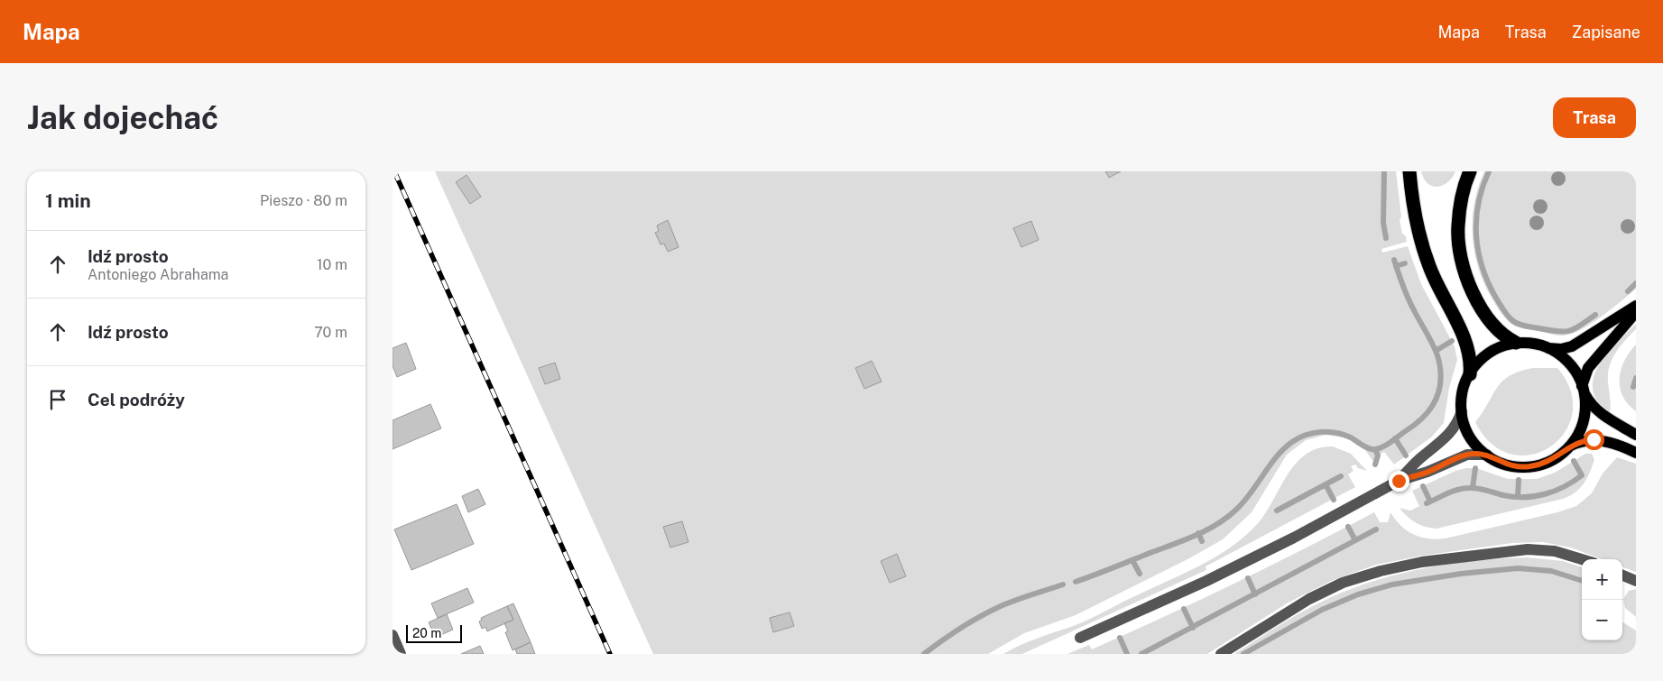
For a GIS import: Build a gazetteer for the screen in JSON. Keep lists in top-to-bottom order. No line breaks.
{"scale_bar":"20 m","page":{"header":"Mapa","nav":["Mapa","Trasa","Zapisane"],"buttons":"Trasa","title":"Jak dojechać","heading":["1 min","Pieszo · 80 m"],"list":[["Idź prosto","Antoniego Abrahama","10 m"],["Idź prosto","70 m"],"Cel podróży"],"map_buttons":["+","−"],"scale":"20 m"}}
